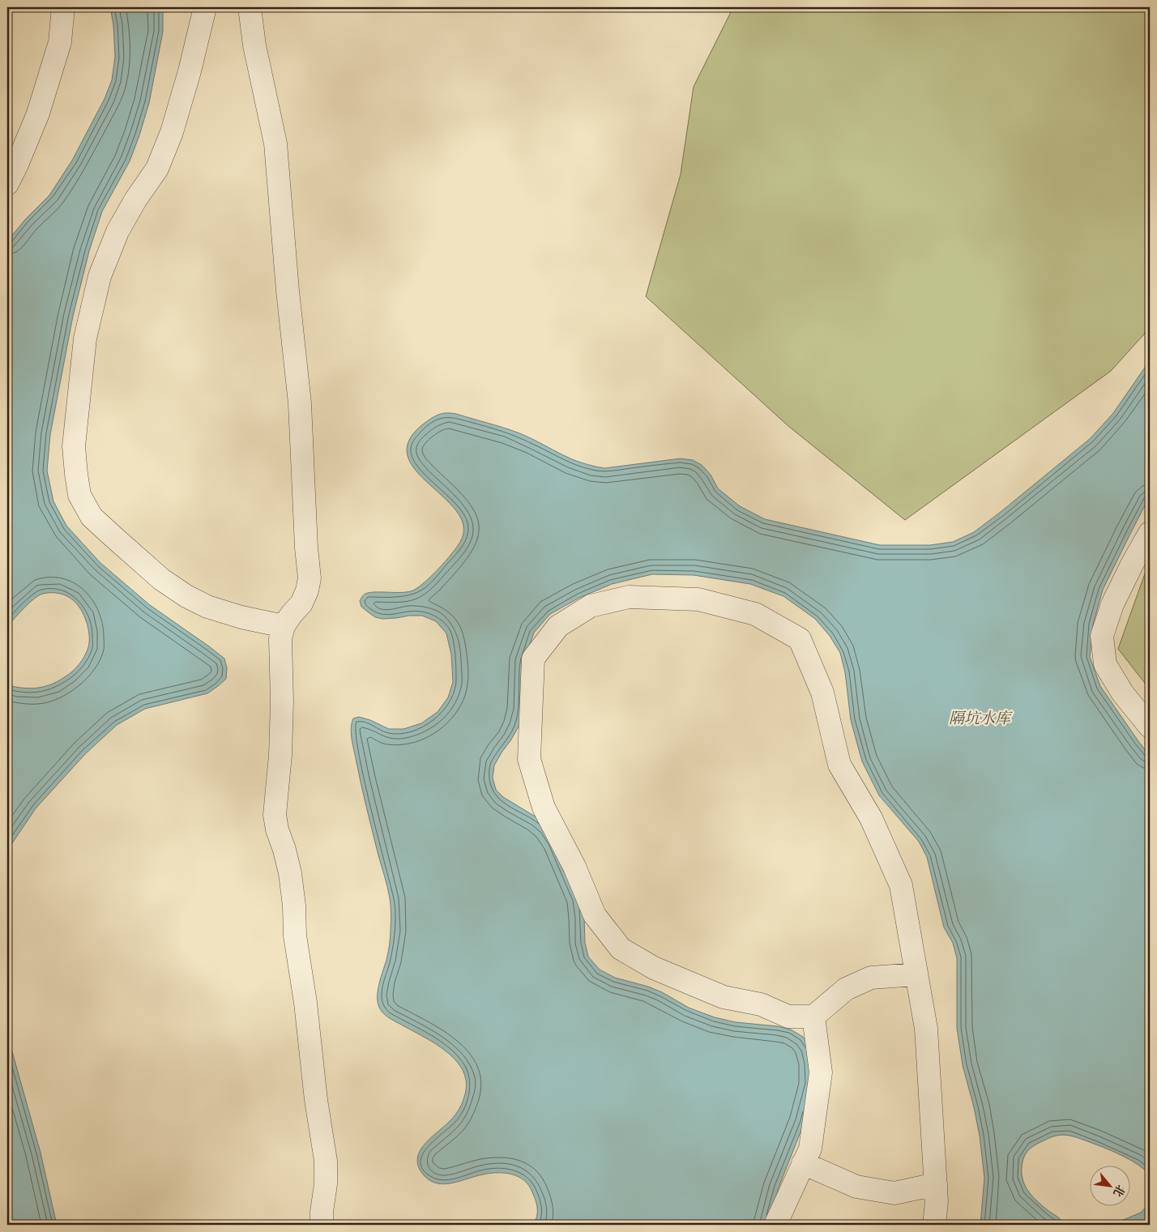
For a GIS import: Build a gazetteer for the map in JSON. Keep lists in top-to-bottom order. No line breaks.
{"water":["隔坑水库"],"north":"bottom right"}
